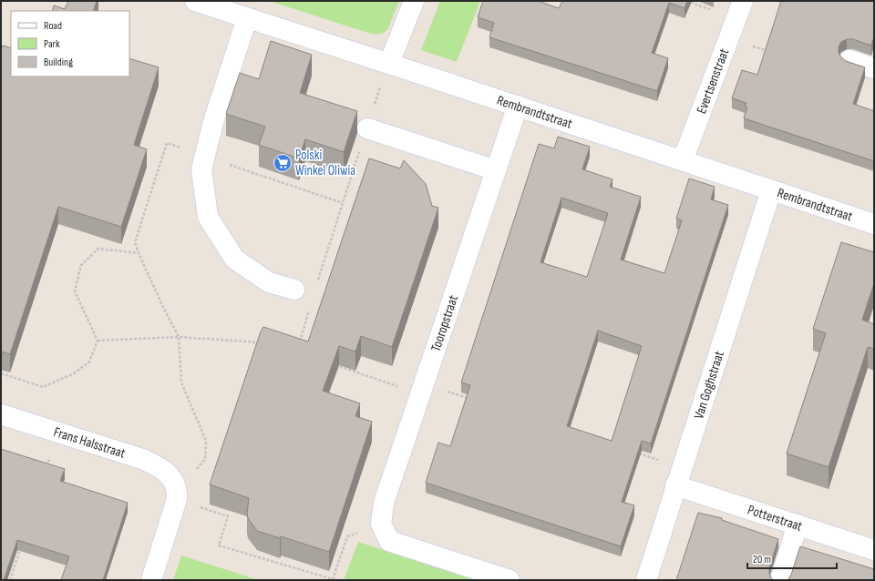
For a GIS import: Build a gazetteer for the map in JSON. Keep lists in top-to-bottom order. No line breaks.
{"streets":{"street":["Evertsenstraat","Rembrandtstraat","Tooropstraat","Van Goghstraat","Frans Halsstraat","Potterstraat"]},"crossings":[["Evertsenstraat","Rembrandtstraat"],["Rembrandtstraat","Tooropstraat"],["Rembrandtstraat","Van Goghstraat"],["Van Goghstraat","Potterstraat"]],"places":{"supermarket":["Polski Winkel Oliwia"]},"legend":["Road","Park","Building"],"scale_bar":"20 m"}
